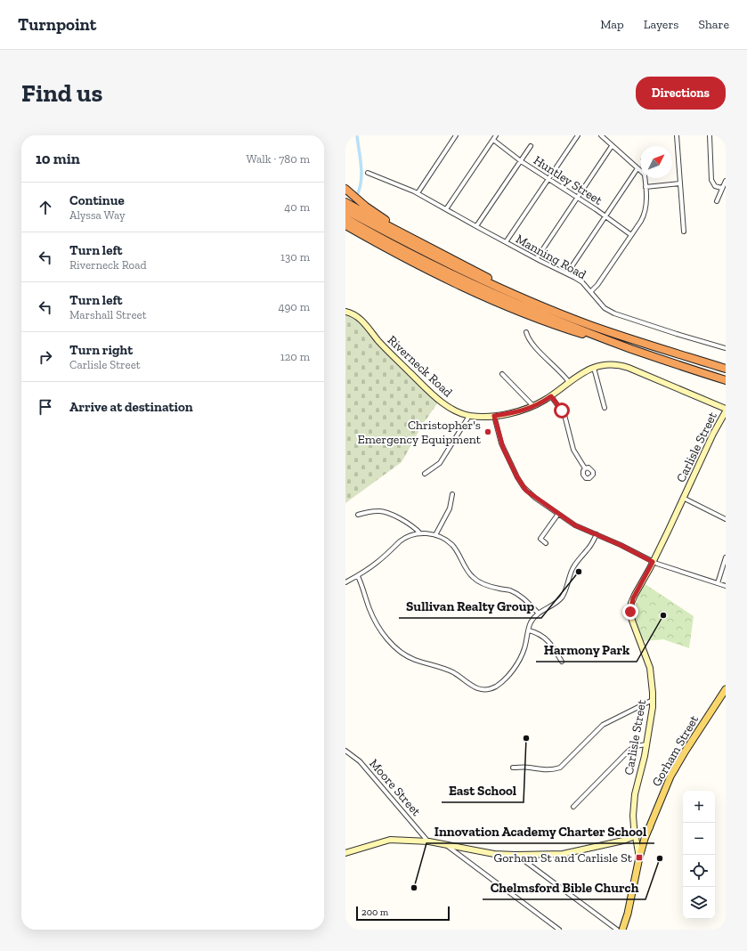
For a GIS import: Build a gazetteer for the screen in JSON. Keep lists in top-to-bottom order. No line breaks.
{"streets":{"main road":["Gorham Street"],"street":["Huntley Street","Manning Road","Riverneck Road","Carlisle Street","Moore Street"]},"crossings":[["Carlisle Street","Gorham Street"]],"places":{"other":["Christopher's Emergency Equipment","Sullivan Realty Group","Harmony Park","East School","Chelmsford Bible Church","Innovation Academy Charter School"],"transit":["Gorham St and Carlisle St"]},"scale_bar":"200 m","north":"top right","page":{"header":"Turnpoint","nav":["Map","Layers","Share"],"buttons":"Directions","title":"Find us","heading":["10 min","Walk · 780 m"],"list":[["Continue","Alyssa Way","40 m"],["Turn left","Riverneck Road","130 m"],["Turn left","Marshall Street","490 m"],["Turn right","Carlisle Street","120 m"],"Arrive at destination"],"map_buttons":["+","−"],"scale":"200 m"}}
